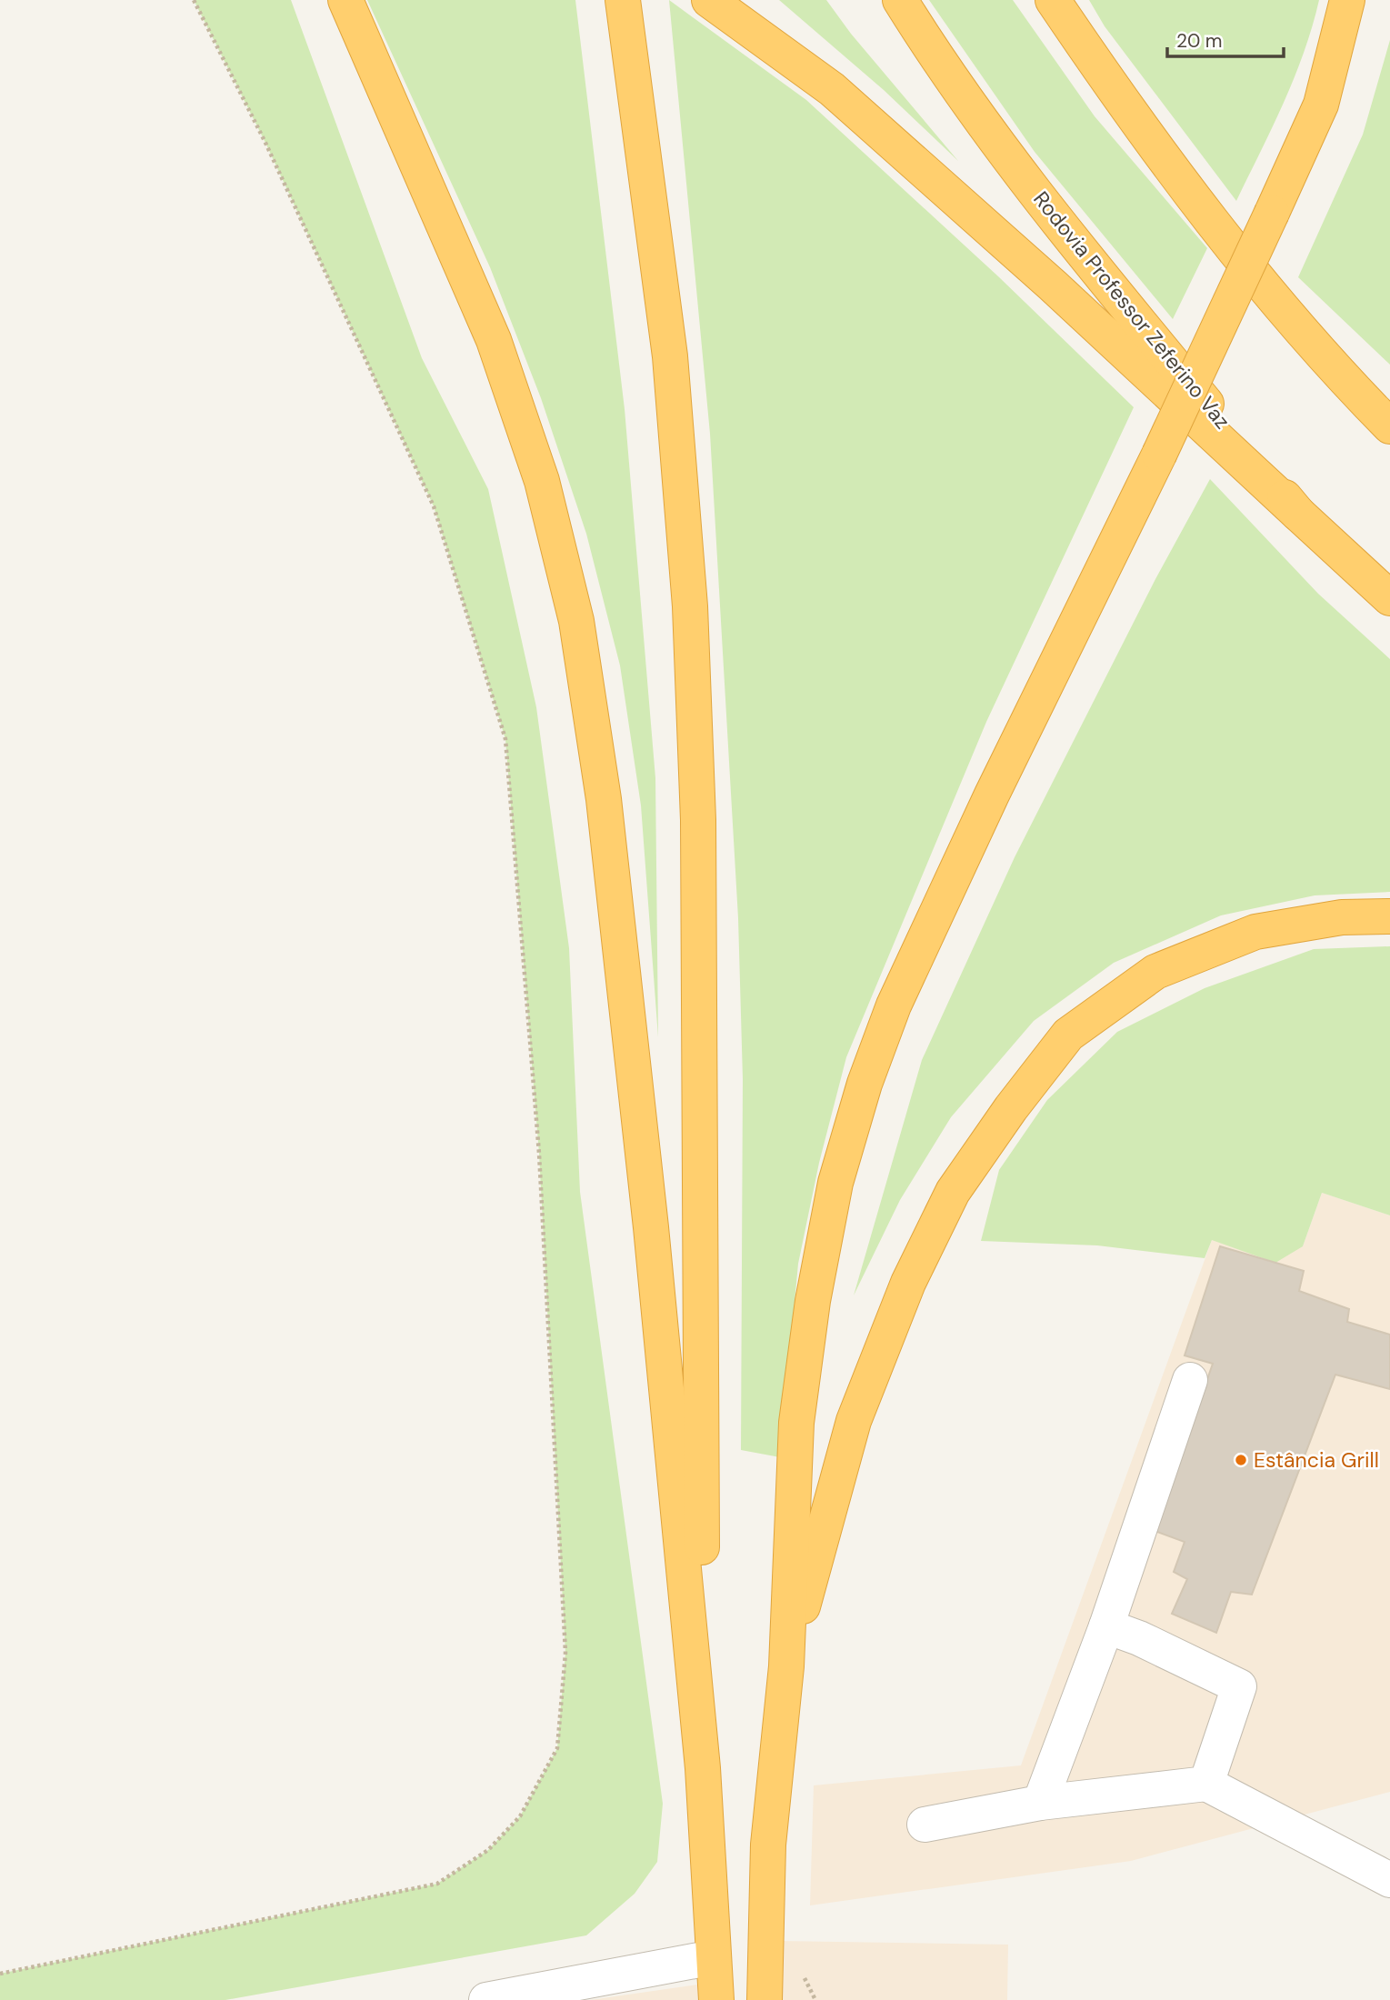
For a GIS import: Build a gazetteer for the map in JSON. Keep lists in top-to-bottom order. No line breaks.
{"streets":{"highway":["Rodovia Professor Zeferino Vaz"]},"places":["Estância Grill"],"scale_bar":"20 m"}
